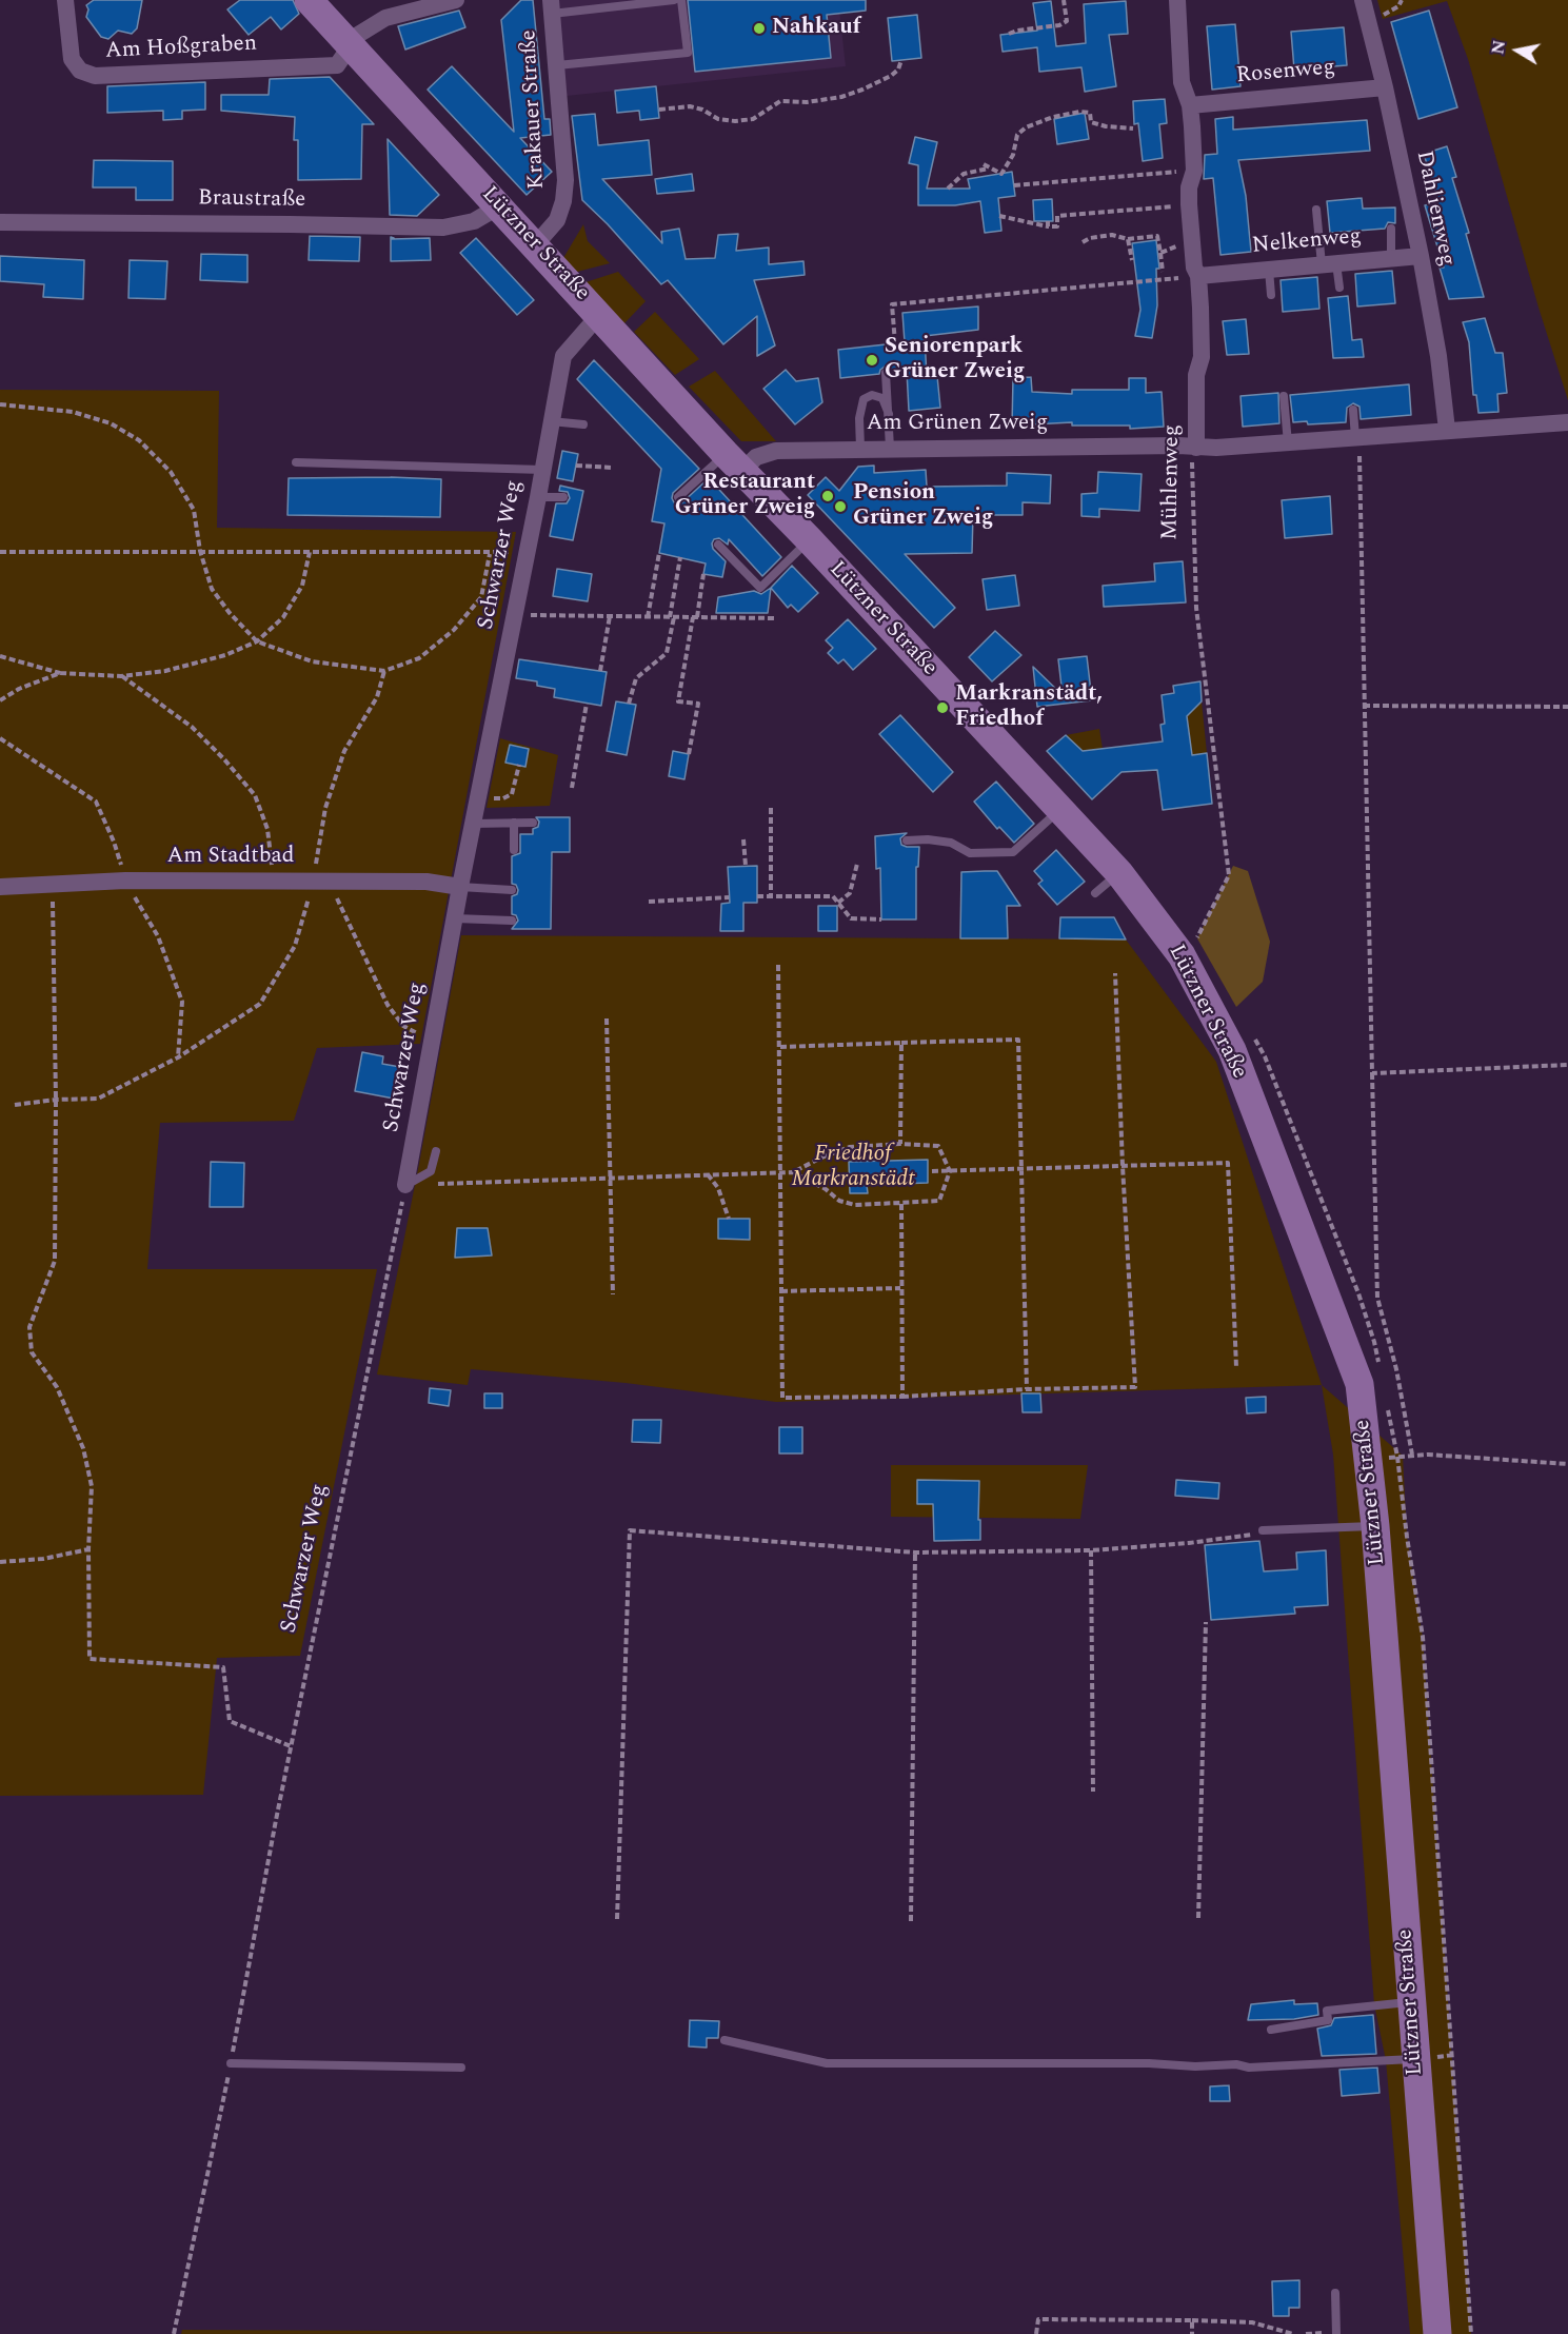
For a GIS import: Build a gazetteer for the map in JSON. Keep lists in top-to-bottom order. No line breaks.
{"streets":{"main road":["Lützner Straße"],"street":["Am Hoßgraben","Rosenweg","Krakauer Straße","Braustraße","Dahlienweg","Nelkenweg","Am Grünen Zweig","Mühlenweg","Schwarzer Weg","Am Stadtbad"]},"crossings":[["Am Hoßgraben","Lützner Straße"],["Rosenweg","Dahlienweg"],["Rosenweg","Mühlenweg"],["Krakauer Straße","Lützner Straße"],["Braustraße","Lützner Straße"],["Dahlienweg","Nelkenweg"],["Nelkenweg","Mühlenweg"],["Lützner Straße","Am Grünen Zweig"],["Lützner Straße","Mühlenweg"],["Lützner Straße","Schwarzer Weg"],["Am Grünen Zweig","Mühlenweg"],["Schwarzer Weg","Am Stadtbad"]],"parks":["Friedhof Markranstädt"],"places":["Nahkauf","Seniorenpark Grüner Zweig","Restaurant Grüner Zweig","Pension Grüner Zweig","Markranstädt, Friedhof"],"north":"left"}
